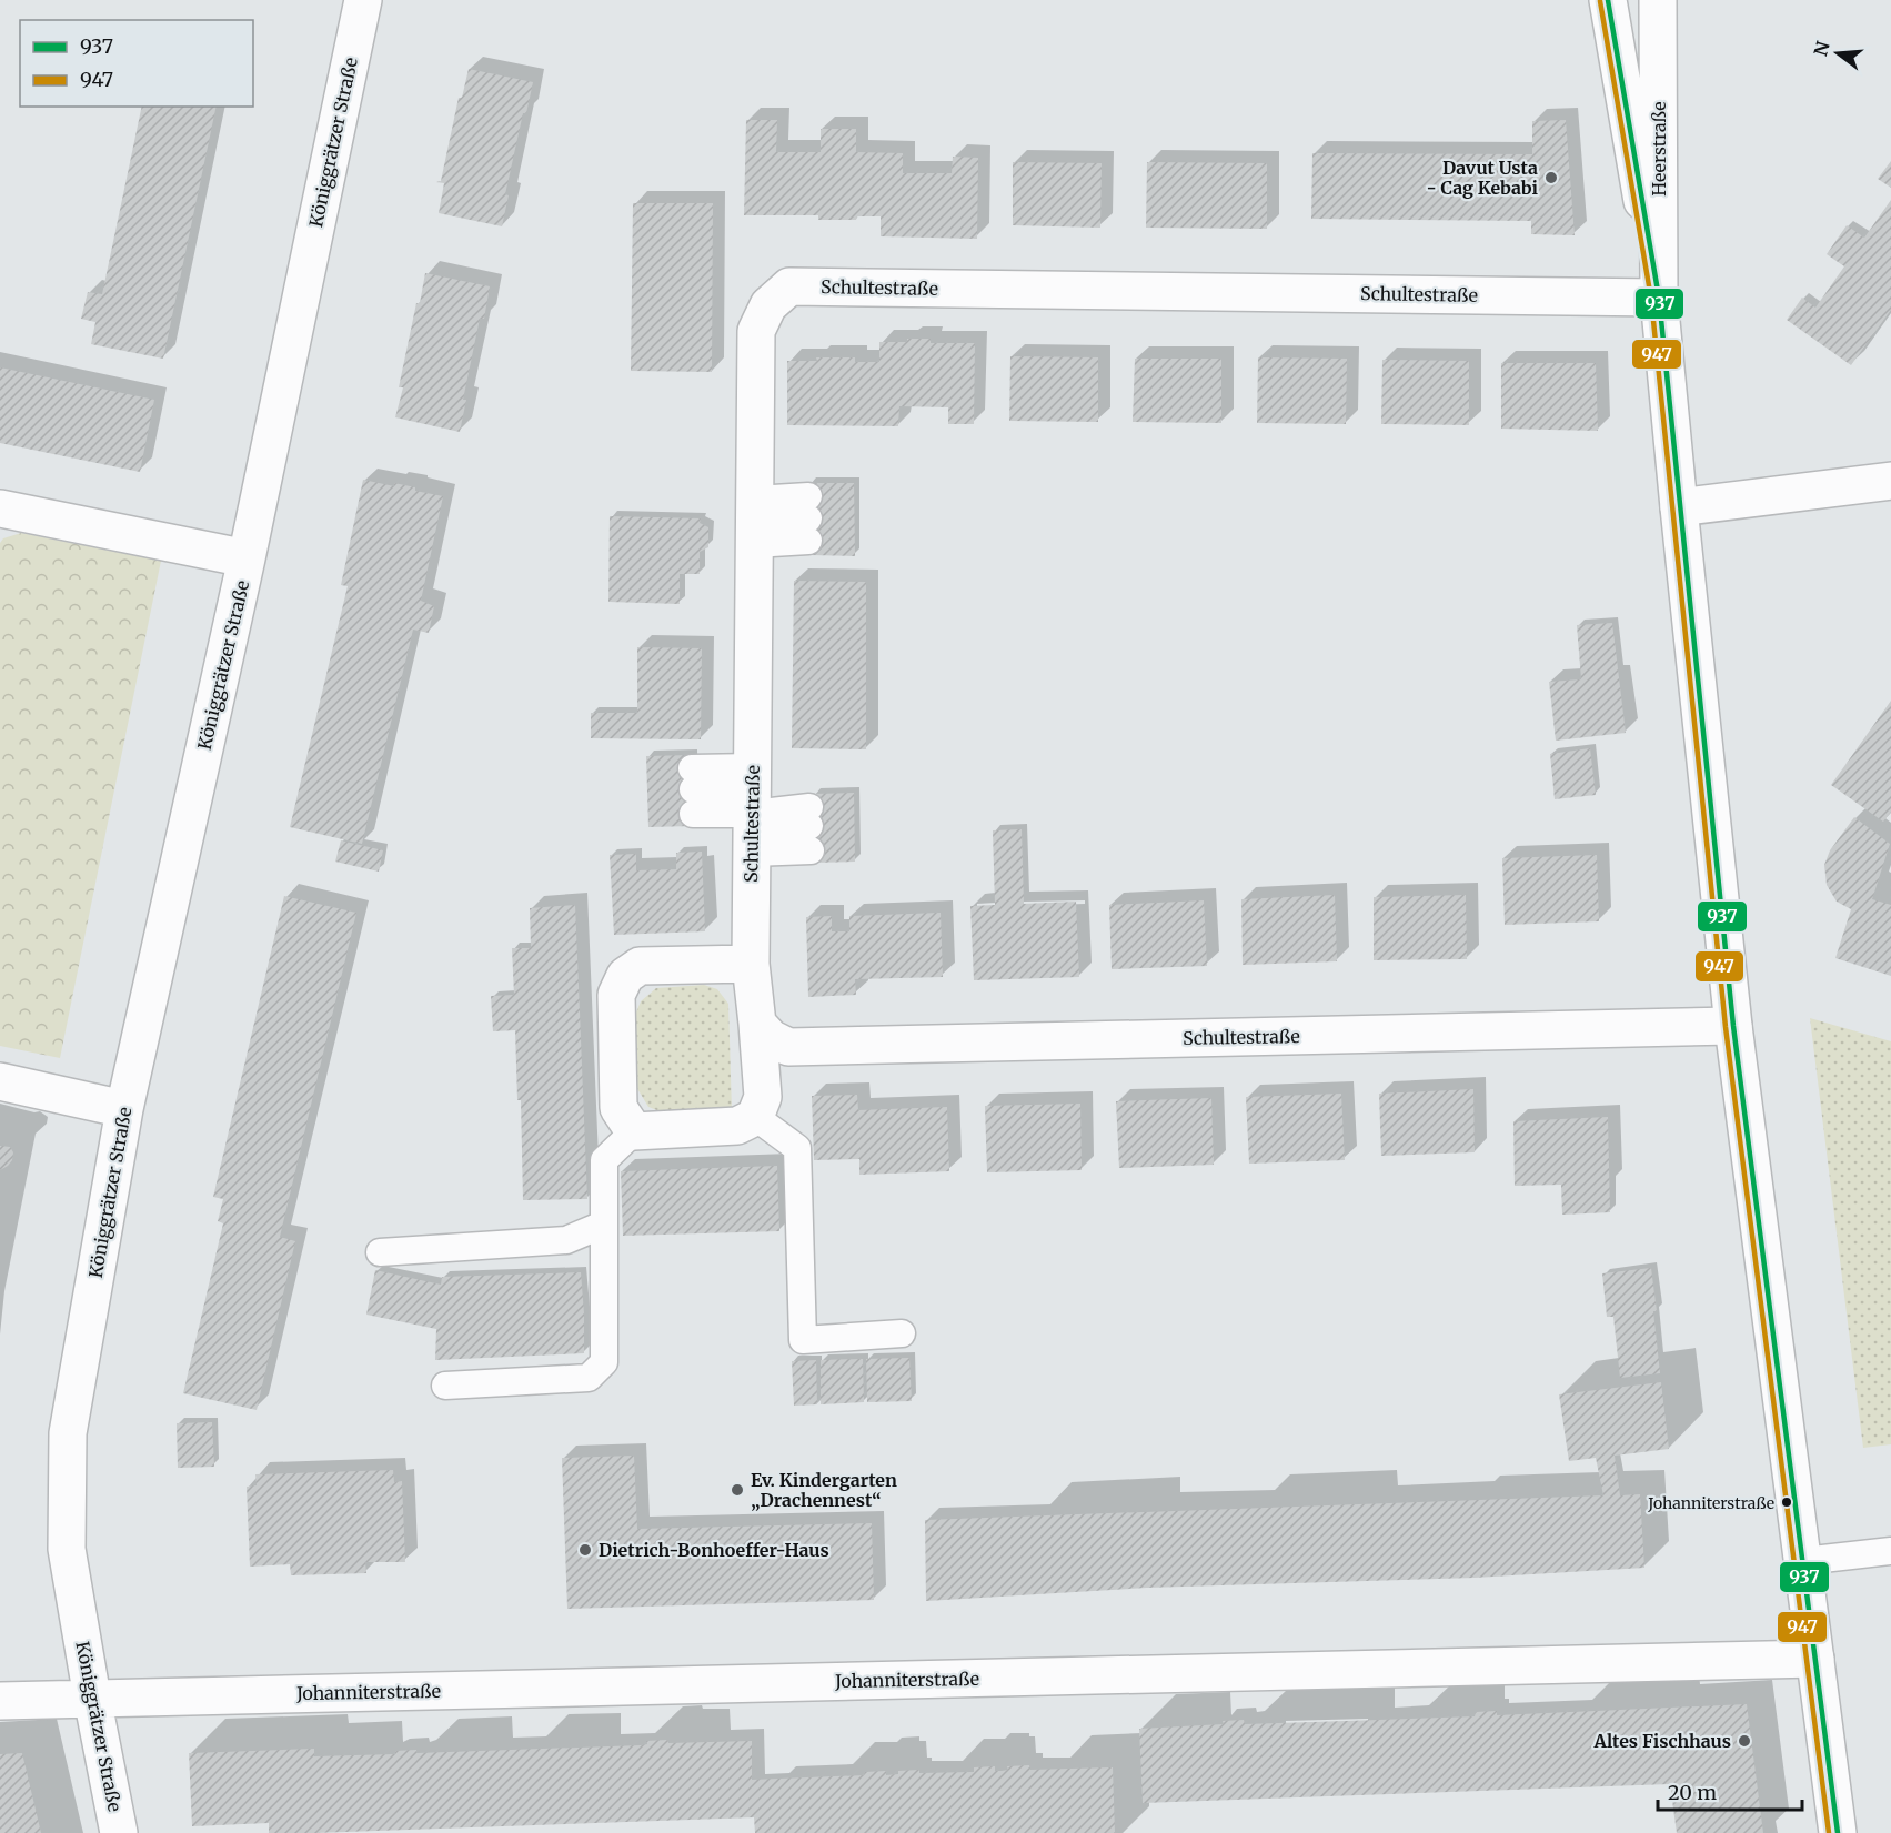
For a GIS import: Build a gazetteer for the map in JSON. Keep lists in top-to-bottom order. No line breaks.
{"streets":{"street":["Königgrätzer Straße","Heerstraße","Schultestraße","Johanniterstraße"]},"crossings":[["Königgrätzer Straße","Johanniterstraße"],["Heerstraße","Schultestraße"],["Heerstraße","Johanniterstraße"]],"places":["Davut Usta - Cag Kebabi","Ev. Kindergarten „Drachennest“","Johanniterstraße","Dietrich-Bonhoeffer-Haus","Altes Fischhaus"],"lines":["transit line 937","transit line 947"],"legend":["937","947"],"scale_bar":"20 m","north":"left"}
